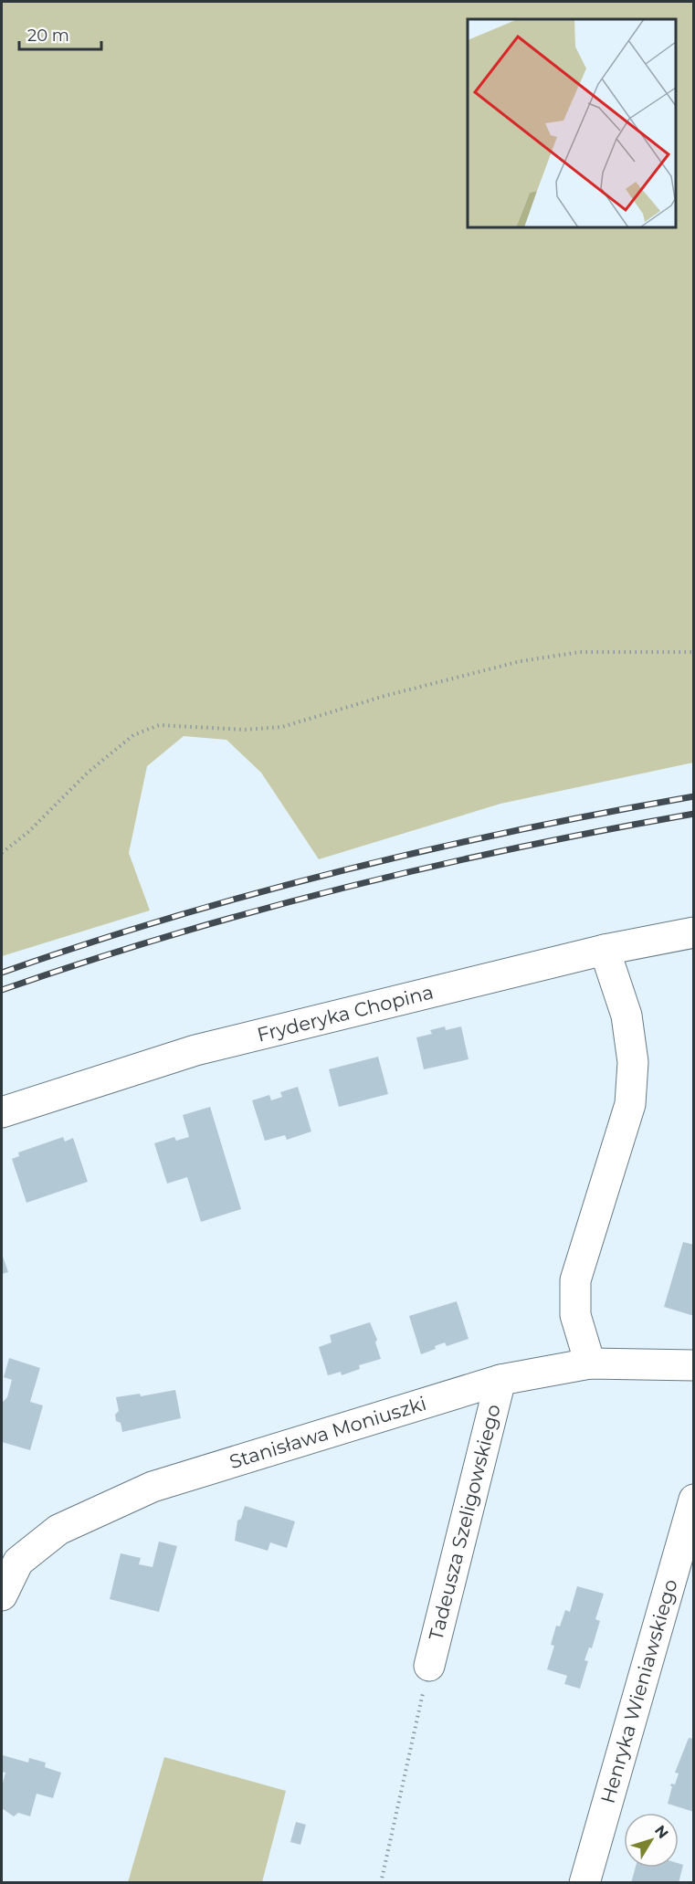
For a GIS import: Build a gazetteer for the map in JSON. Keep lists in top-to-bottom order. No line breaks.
{"streets":{"street":["Fryderyka Chopina","Stanisława Moniuszki","Tadeusza Szeligowskiego","Henryka Wieniawskiego"]},"crossings":[["Stanisława Moniuszki","Tadeusza Szeligowskiego"]],"scale_bar":"20 m","north":"top right"}
